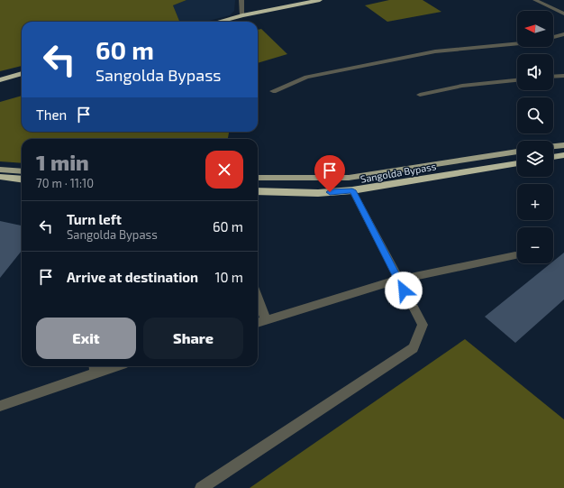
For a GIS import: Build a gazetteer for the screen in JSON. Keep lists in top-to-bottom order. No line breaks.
{"streets":{"highway":["Sangolda Bypass"]},"north":"left","page":{"map_buttons":["+","−"],"turn":["60 m","Sangolda Bypass"],"then":"Then","heading":["1 min","70 m · 11:10"],"list":[{"name":"Turn left","note":"Sangolda Bypass","value":"60 m"},{"name":"Arrive at destination","value":"10 m"}],"buttons":["Exit","Share"]}}
